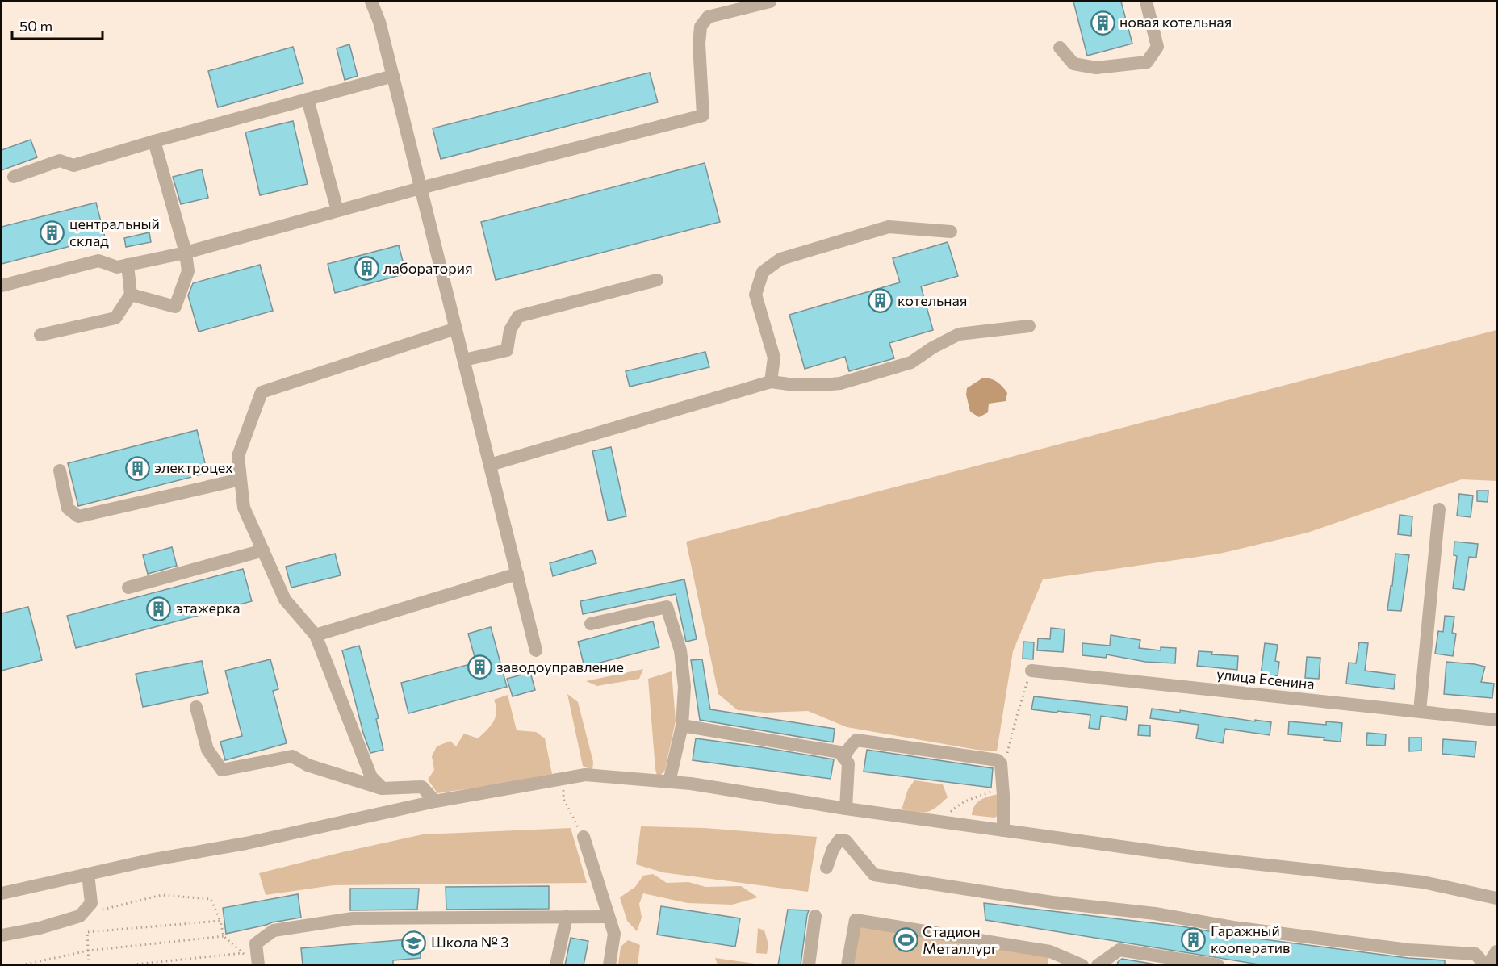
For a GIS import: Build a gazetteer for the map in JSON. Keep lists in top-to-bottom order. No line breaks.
{"streets":{"street":["улица Есенина"]},"places":{"building":["новая котельная","центральный склад","лаборатория","котельная","электроцех","этажерка","заводоуправление","Гаражный кооператив"],"sports":["Стадион Металлург"],"school or university":["Школа № 3"]},"scale_bar":"50 m"}
